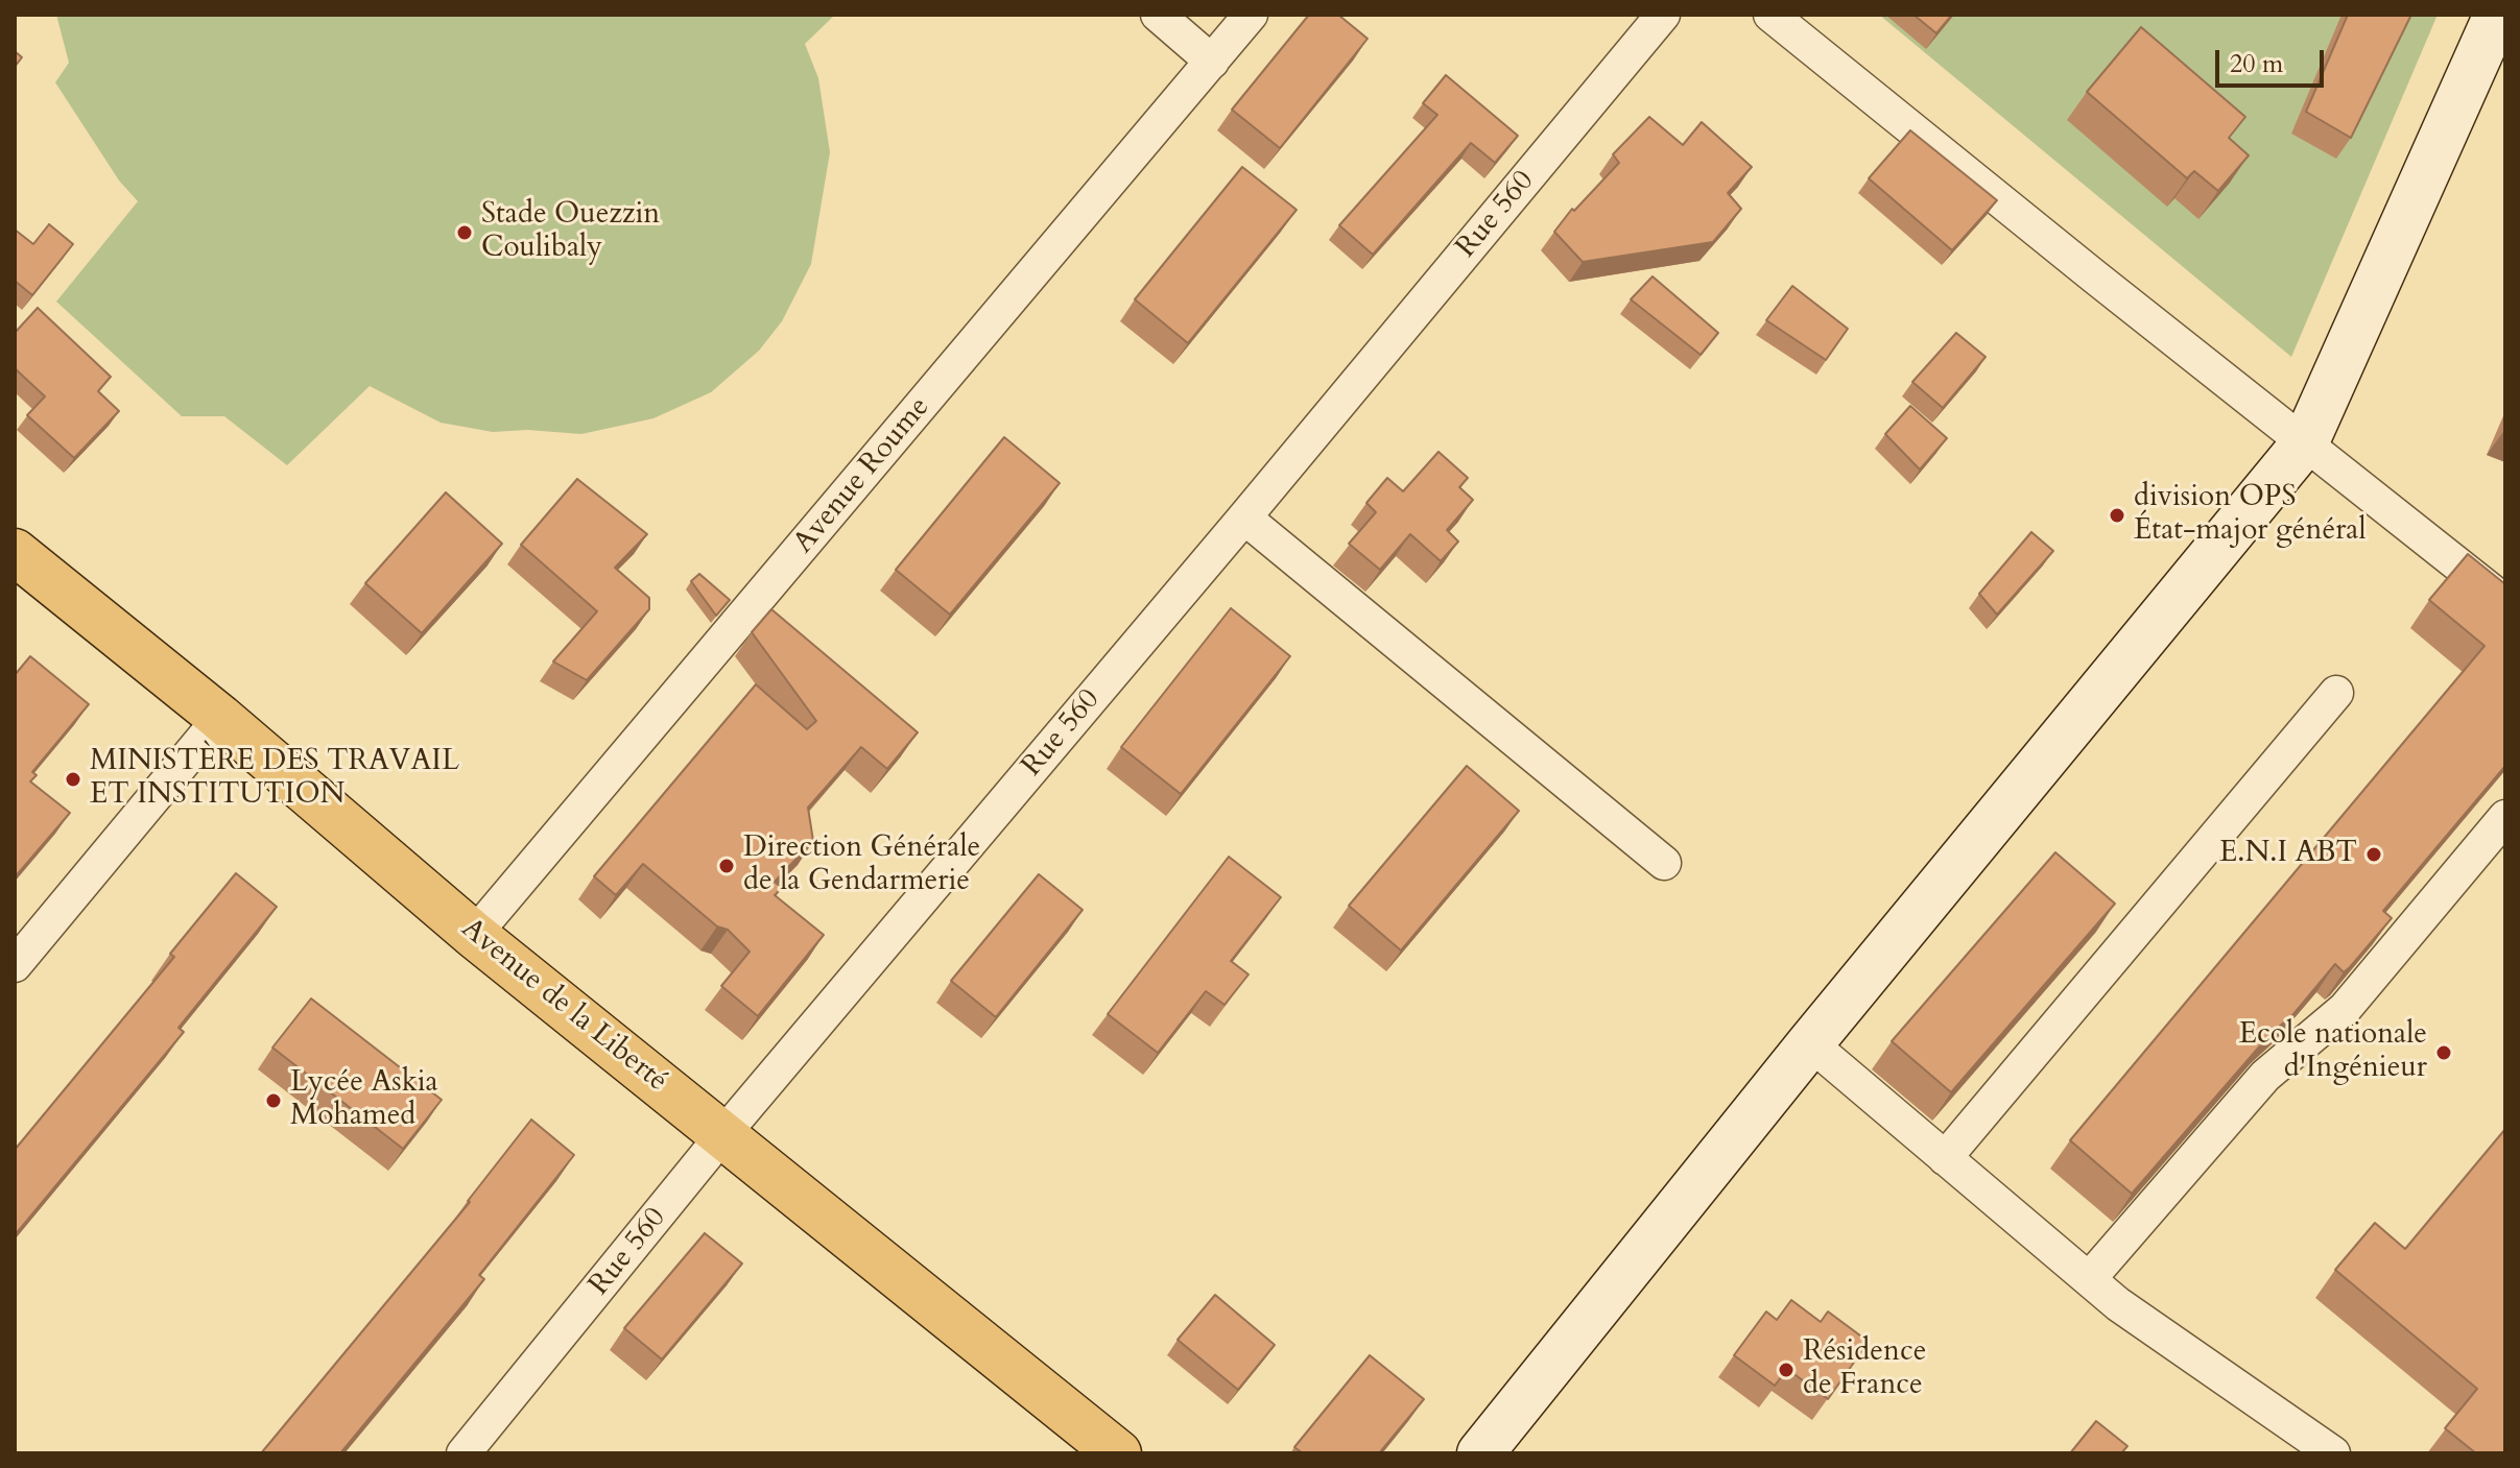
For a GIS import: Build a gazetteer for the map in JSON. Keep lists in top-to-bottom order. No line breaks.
{"streets":{"main road":["Avenue de la Liberté"],"street":["Rue 560","Avenue Roume"]},"crossings":[["Rue 560","Avenue de la Liberté"],["Avenue Roume","Avenue de la Liberté"]],"places":["Stade Ouezzin Coulibaly","division OPS État-major général","MINISTÈRE DES TRAVAIL ET INSTITUTION","E.N.I ABT","Direction Générale de la Gendarmerie","Ecole nationale d'Ingénieur","Lycée Askia Mohamed","Résidence de France"],"scale_bar":"20 m"}
